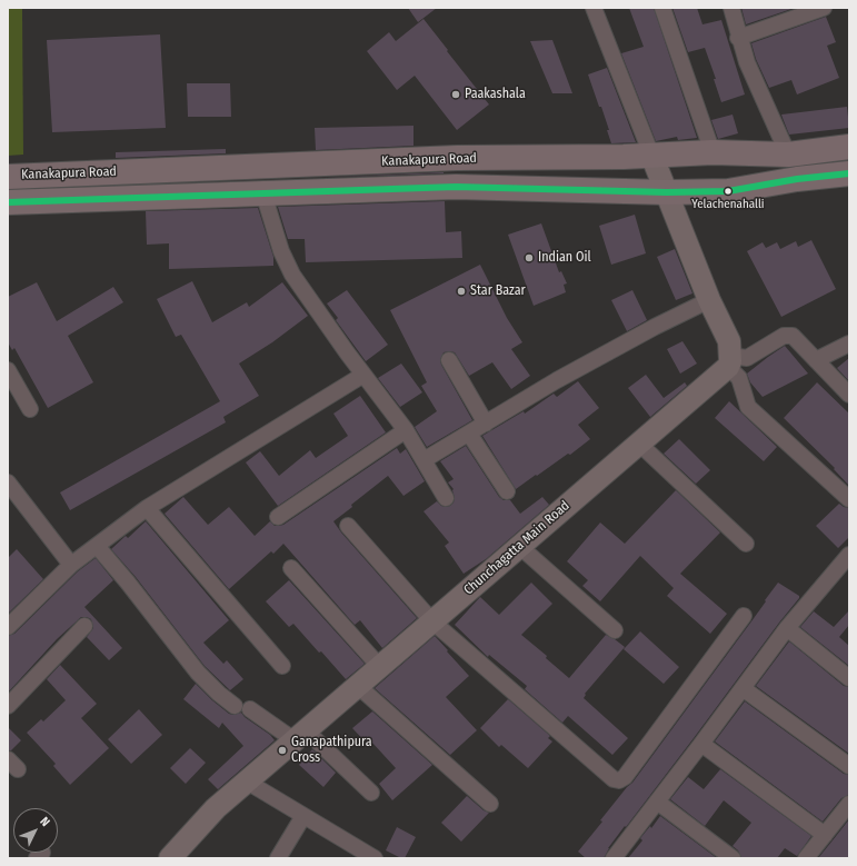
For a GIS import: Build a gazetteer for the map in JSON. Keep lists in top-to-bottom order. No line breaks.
{"streets":{"highway":["Kanakapura Road"],"street":["Chunchagatta Main Road"]},"places":["Paakashala","Yelachenahalli","Indian Oil","Star Bazar","Ganapathipura Cross"],"north":"top right"}
